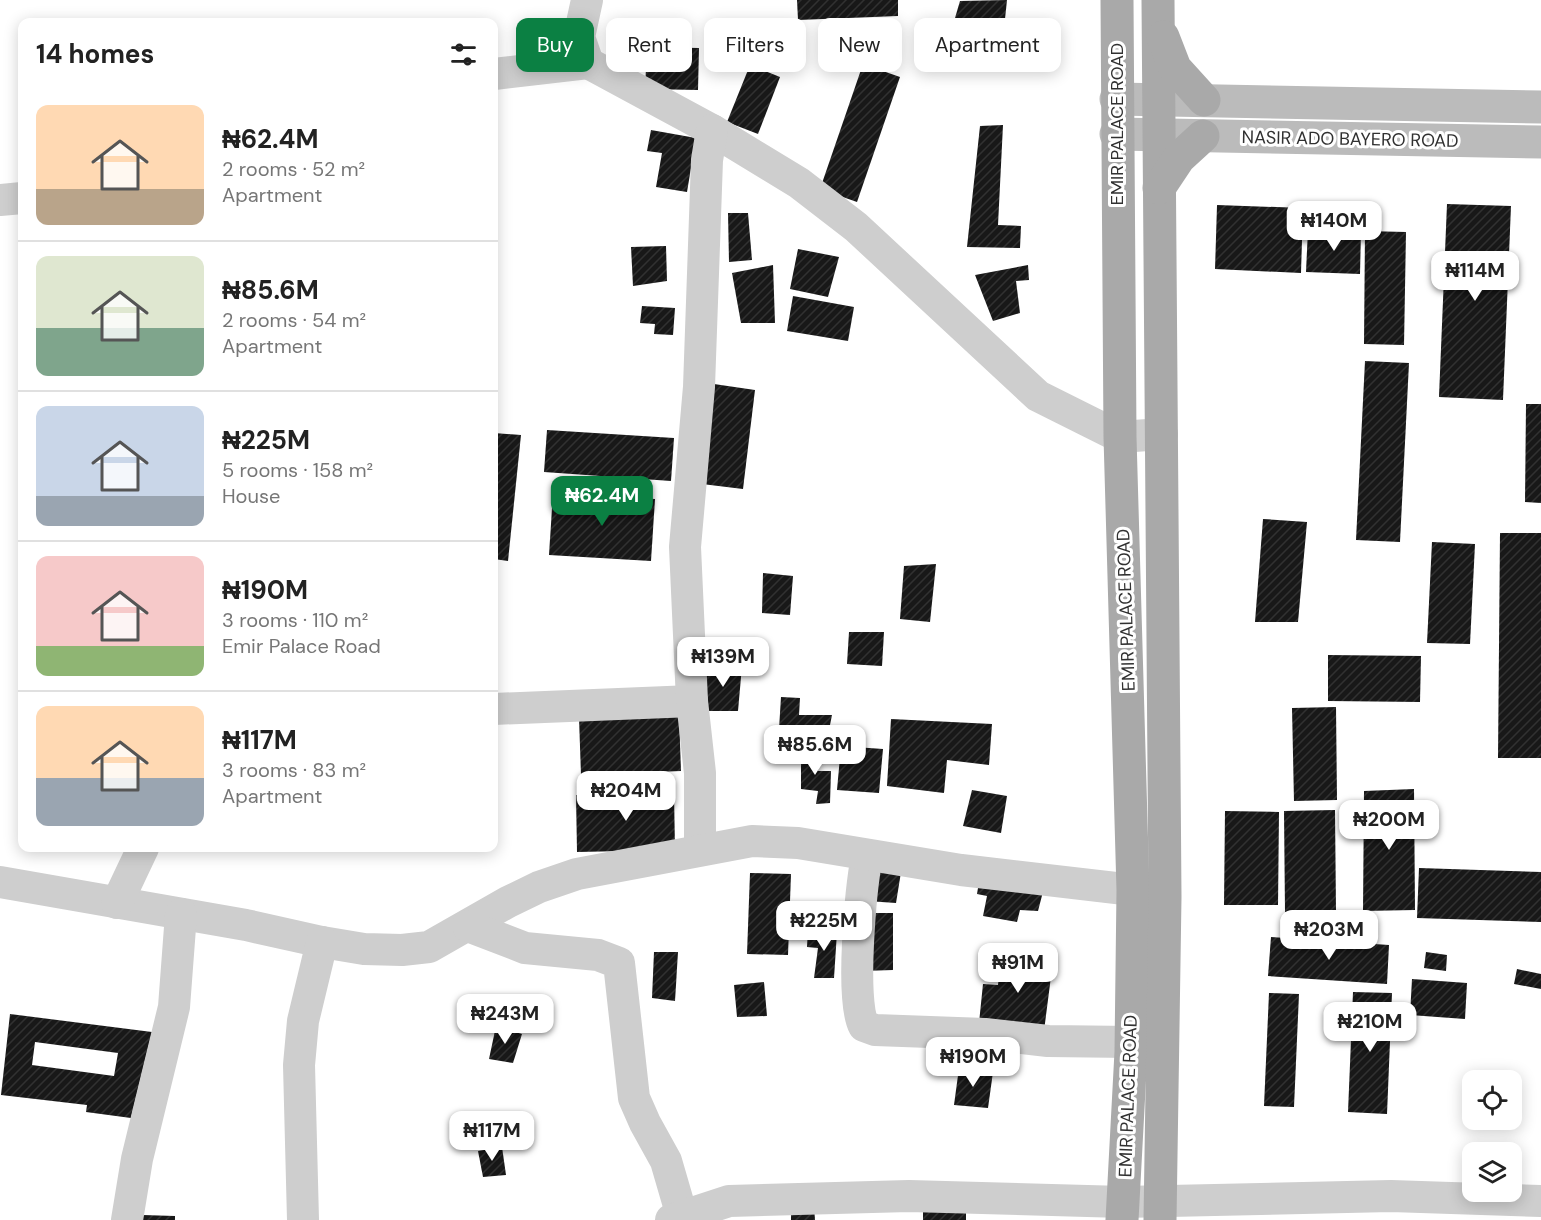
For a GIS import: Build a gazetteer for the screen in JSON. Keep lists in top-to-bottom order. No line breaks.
{"streets":{"main road":["EMIR PALACE ROAD"],"street":["NASIR ADO BAYERO ROAD"]},"crossings":[["EMIR PALACE ROAD","NASIR ADO BAYERO ROAD"]],"page":{"chip":["Buy","Rent","Filters","New","Apartment"],"heading":"14 homes","list":[{"name":"₦62.4M","note":"2 rooms · 52 m² · Apartment"},{"name":"₦85.6M","note":"2 rooms · 54 m² · Apartment"},{"name":"₦225M","note":"5 rooms · 158 m² · House"},{"name":"₦190M","note":"3 rooms · 110 m² · Emir Palace Road"},{"name":"₦117M","note":"3 rooms · 83 m² · Apartment"}],"price":["₦140M","₦114M","₦62.4M","₦139M","₦85.6M","₦204M","₦200M","₦225M","₦203M","₦91M","₦243M","₦210M","₦190M","₦117M"]}}
